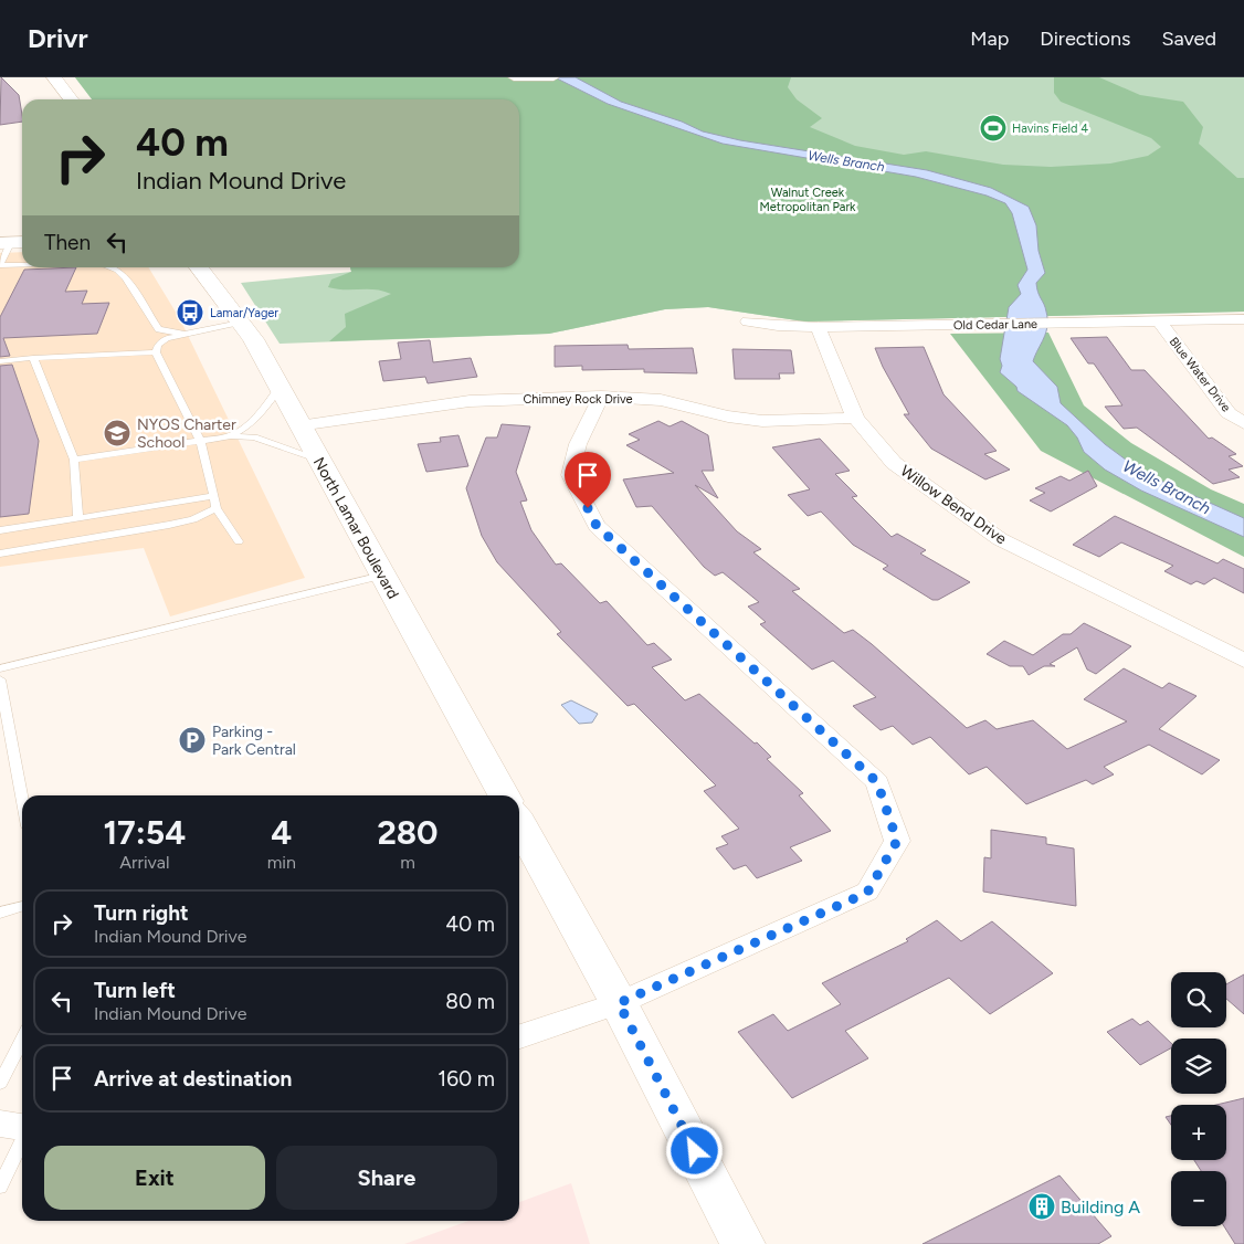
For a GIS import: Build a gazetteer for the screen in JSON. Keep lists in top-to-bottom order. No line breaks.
{"streets":{"main road":["North Lamar Boulevard"],"street":["Old Cedar Lane","Blue Water Drive","Chimney Rock Drive","Willow Bend Drive"]},"crossings":[["Old Cedar Lane","Blue Water Drive"],["Old Cedar Lane","Willow Bend Drive"],["Chimney Rock Drive","Willow Bend Drive"],["Chimney Rock Drive","North Lamar Boulevard"]],"water":["Wells Branch"],"parks":["Walnut Creek Metropolitan Park"],"places":{"sports":["Havins Field 4"],"bus stop":["Lamar/Yager"],"school or university":["NYOS Charter School"],"parking":["Parking - Park Central"],"building":["Building A"]},"page":{"header":"Drivr","nav":["Map","Directions","Saved"],"turn":["40 m","Indian Mound Drive"],"then":"Then","eta":["17:54","Arrival","4","min","280","m"],"list":[{"name":"Turn right","note":"Indian Mound Drive","value":"40 m"},{"name":"Turn left","note":"Indian Mound Drive","value":"80 m"},{"name":"Arrive at destination","value":"160 m"}],"map_buttons":["+","−"],"buttons":["Exit","Share"]}}
